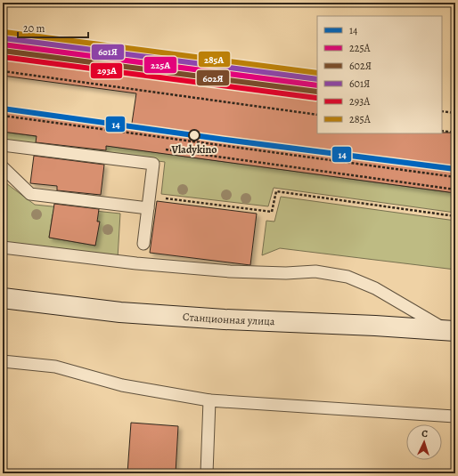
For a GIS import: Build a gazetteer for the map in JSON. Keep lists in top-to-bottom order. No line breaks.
{"streets":{"main road":["Станционная улица"]},"places":["Vladykino"],"lines":["transit line 285А","transit line 601Я","transit line 225А","transit line 602Я","transit line 293А","transit line 14"],"legend":["14","225А","602Я","601Я","293А","285А"],"scale_bar":"20 m","north":"top"}
